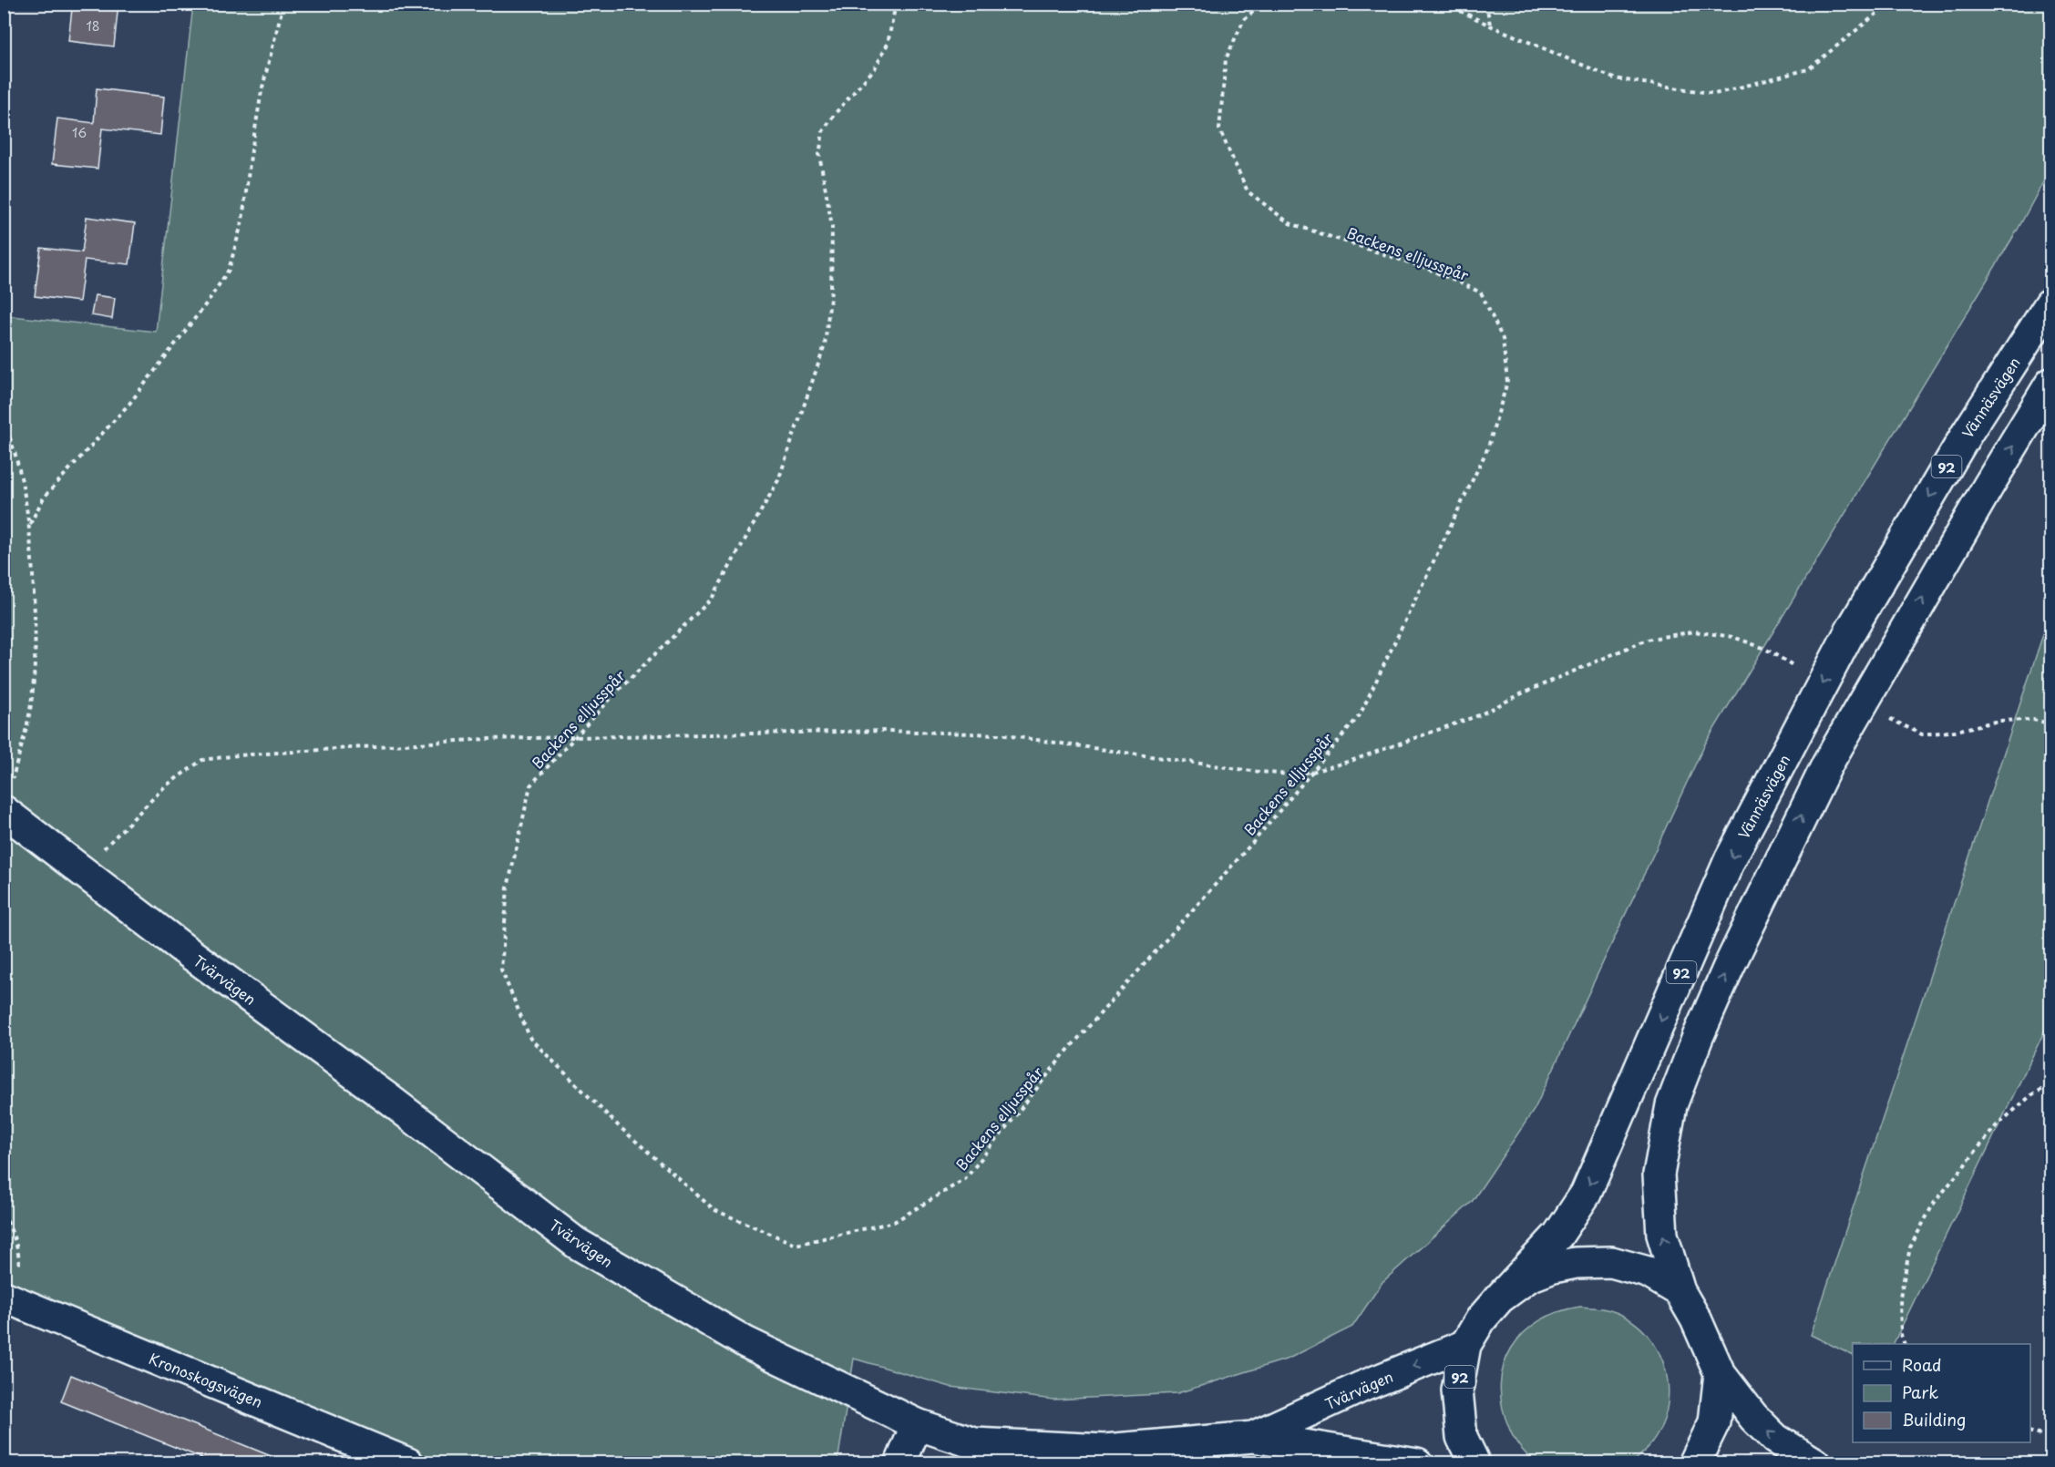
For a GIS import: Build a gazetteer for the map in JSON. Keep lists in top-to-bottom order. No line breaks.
{"streets":{"main road":["Vännäsvägen","92","Tvärvägen","Kronoskogsvägen"],"path":["Backens elljusspår"]},"crossings":[["Vännäsvägen","92"],["92","Tvärvägen"]],"house_numbers":["18","16"],"legend":["Road","Park","Building"]}
